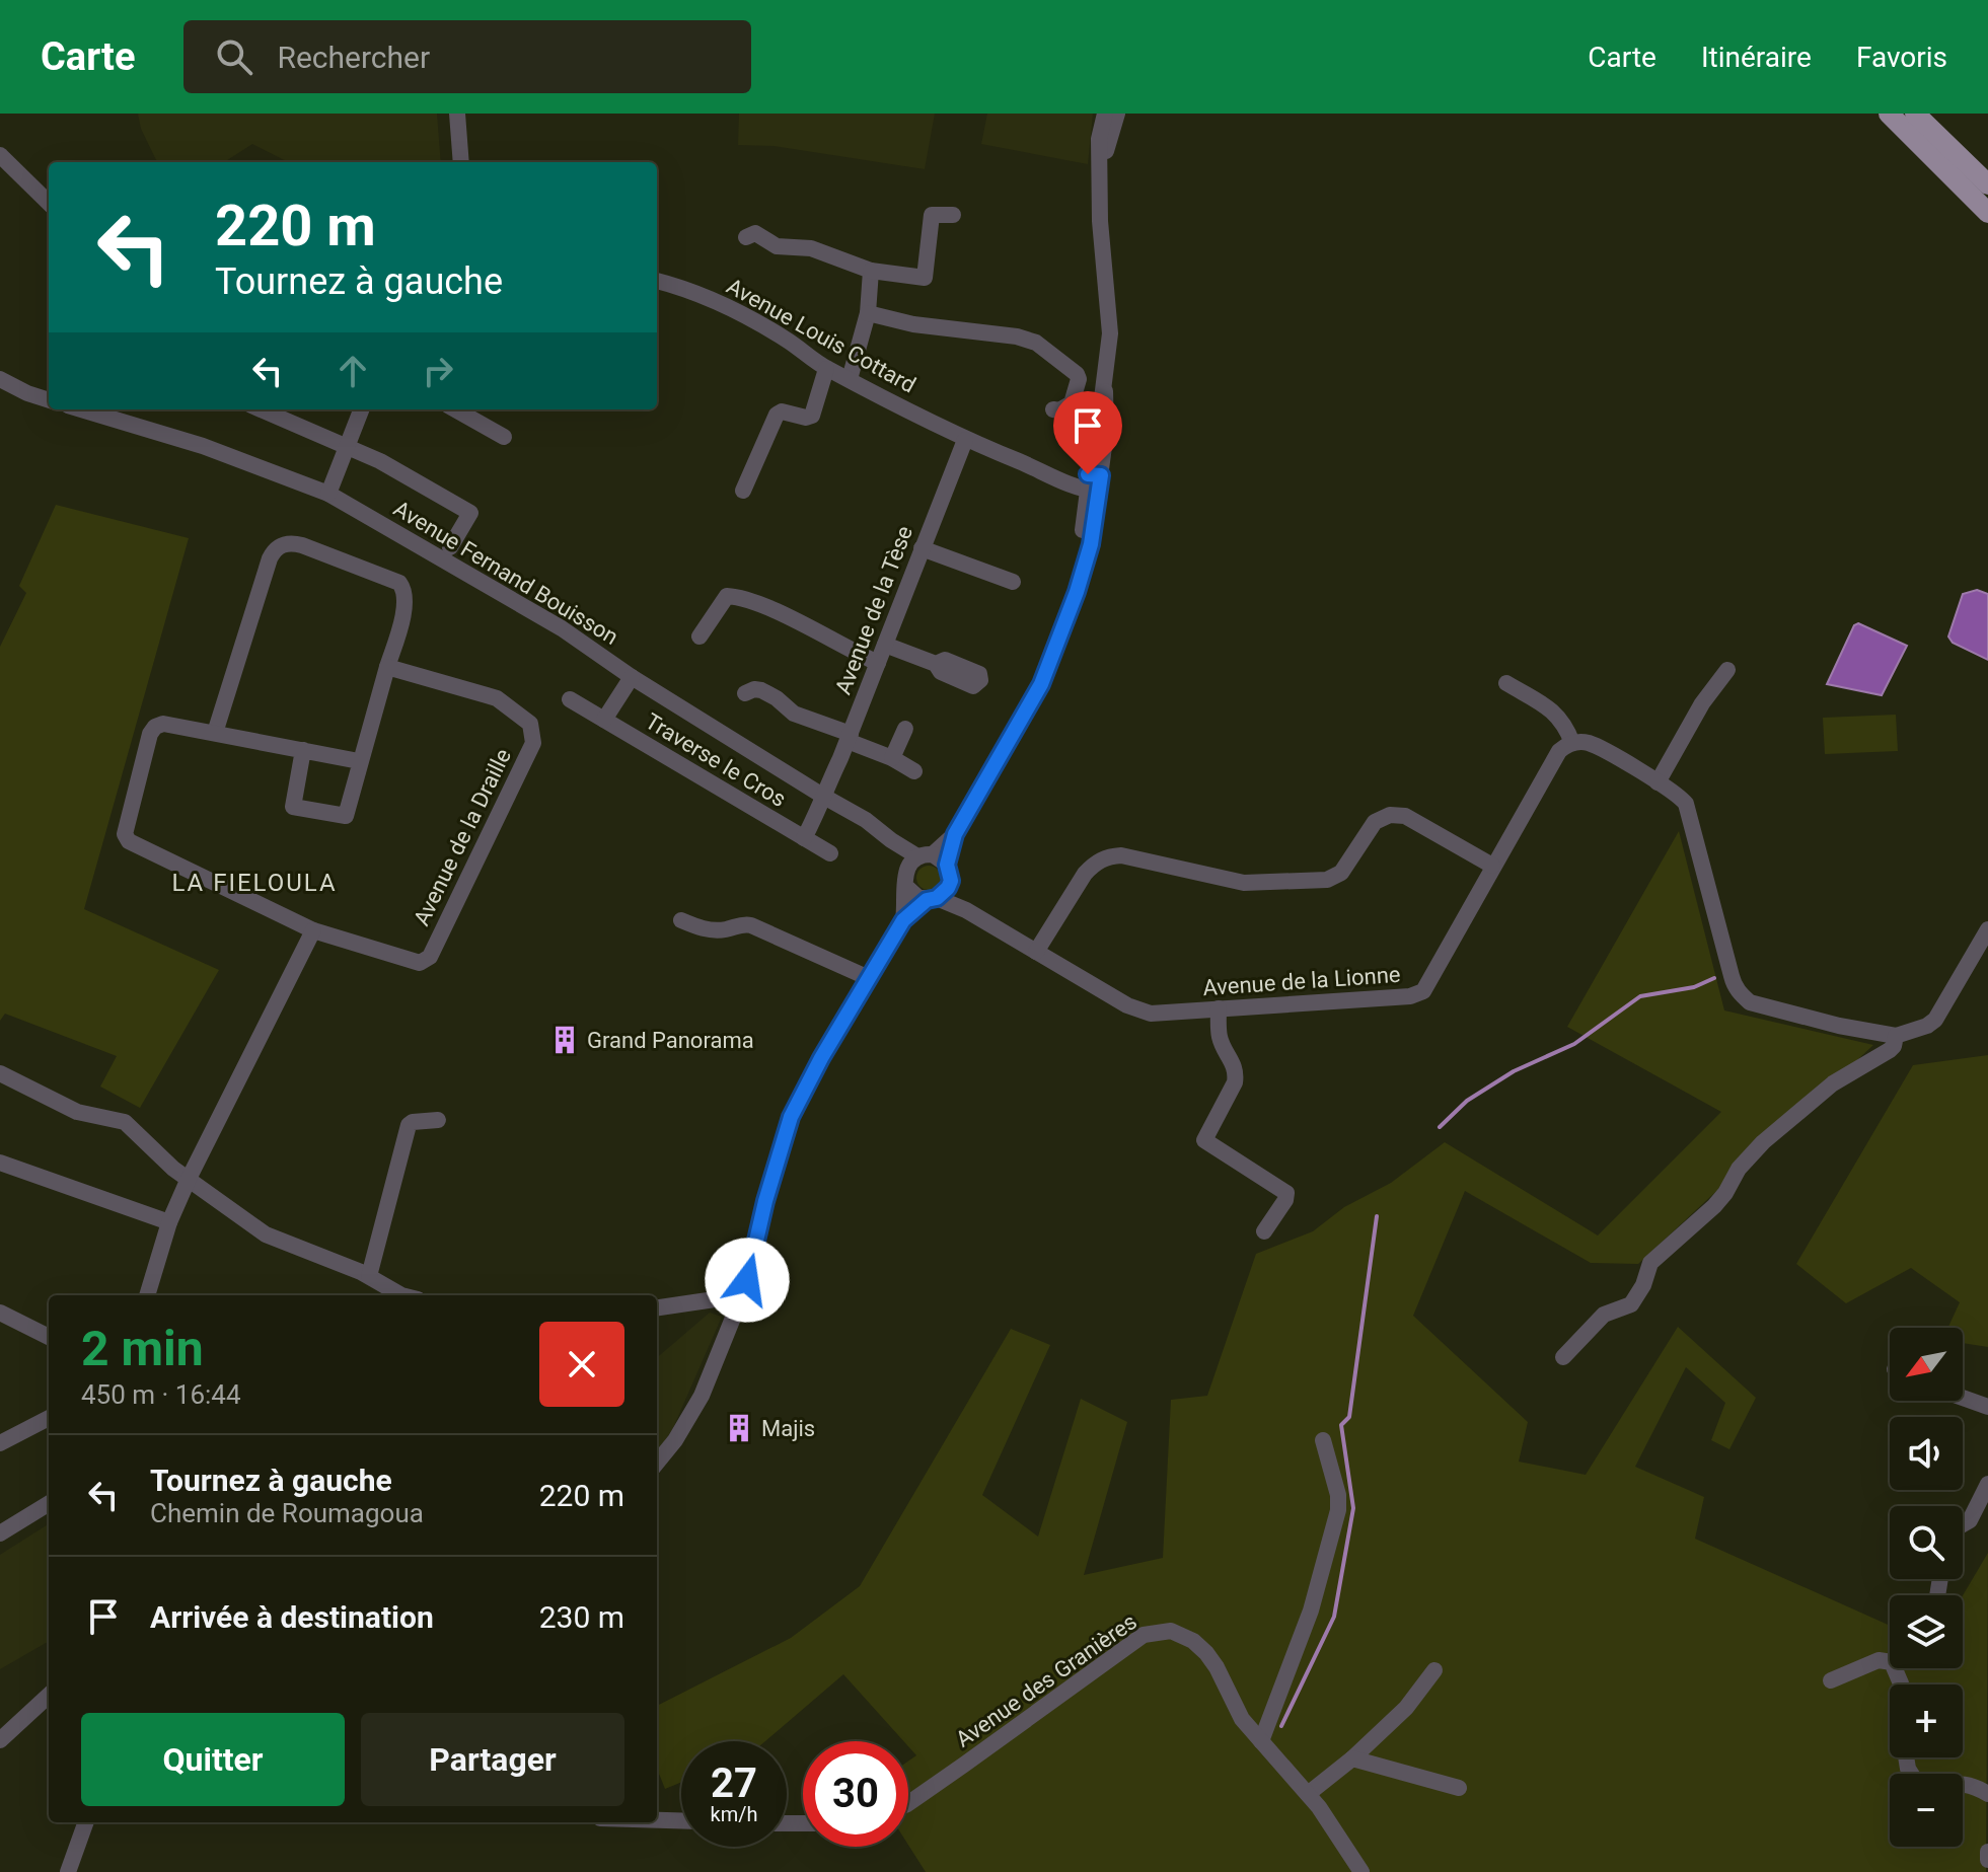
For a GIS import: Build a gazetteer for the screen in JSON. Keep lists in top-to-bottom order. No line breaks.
{"streets":{"street":["Avenue Louis Cottard","Avenue Fernand Bouisson","Avenue de la Tèse","Traverse le Cros","Avenue de la Draille","Avenue de la Lionne","Avenue des Granières"]},"crossings":[["Avenue Louis Cottard","Avenue de la Tèse"],["Avenue Fernand Bouisson","Avenue de la Tèse"]],"districts":["LA FIELOULA"],"places":{"building":["Grand Panorama","Majis"]},"north":"bottom left","page":{"header":"Carte","search":"Rechercher","nav":["Carte","Itinéraire","Favoris"],"turn":["220 m","Tournez à gauche"],"heading":["2 min","450 m · 16:44"],"map_buttons":["+","−"],"list":[{"name":"Tournez à gauche","note":"Chemin de Roumagoua","value":"220 m"},{"name":"Arrivée à destination","value":"230 m"}],"buttons":["Quitter","Partager"],"speed":"27 km/h","limit":"30"}}
